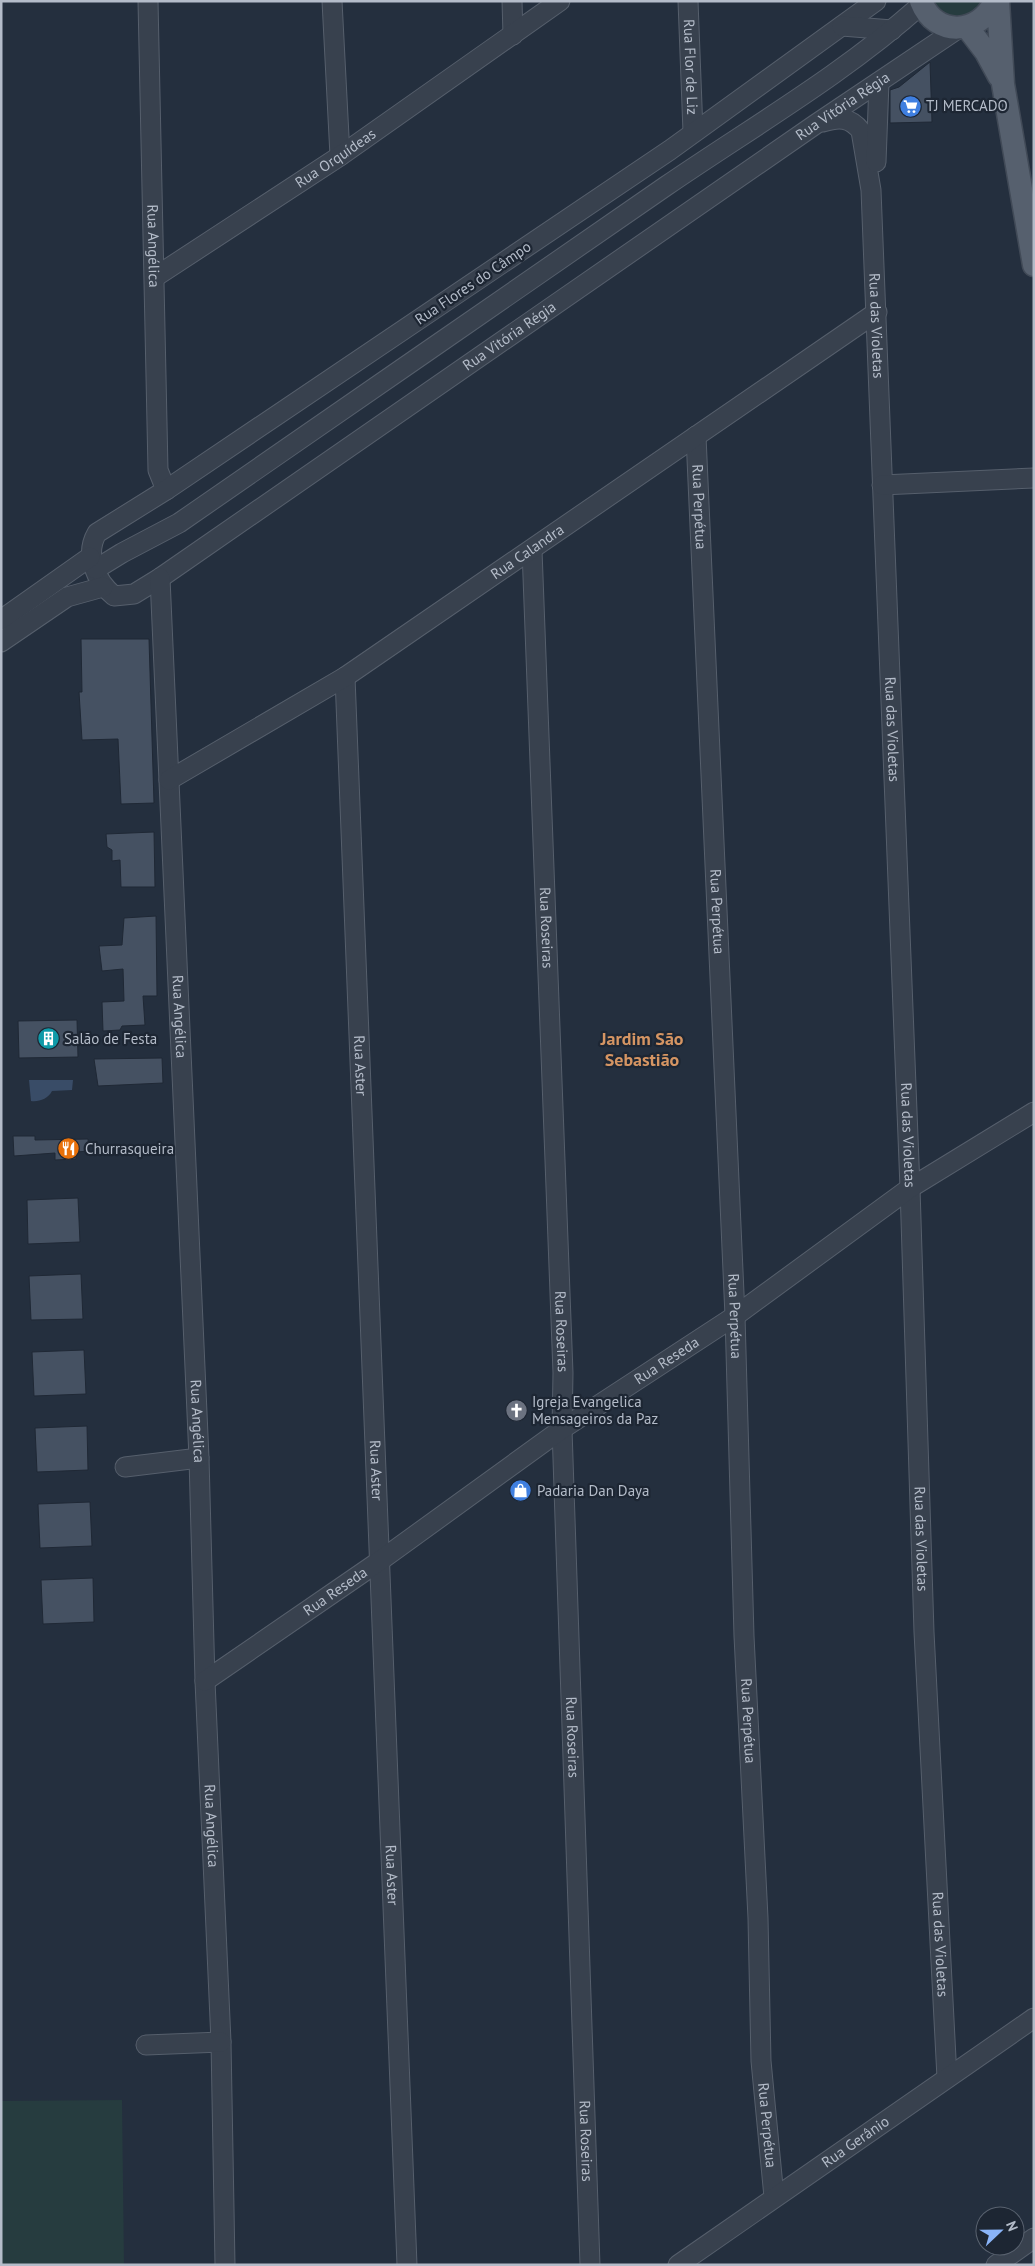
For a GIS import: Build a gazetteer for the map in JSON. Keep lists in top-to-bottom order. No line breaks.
{"streets":{"street":["Rua Flor de Liz","Rua Vitória Régia","Rua Orquídeas","Rua Angélica","Rua Flores do Câmpo","Rua das Violetas","Rua Perpétua","Rua Calandra","Rua Roseiras","Rua Aster","Rua Reseda","Rua Gerânio"]},"crossings":[["Rua Flor de Liz","Rua Flores do Câmpo"],["Rua Vitória Régia","Rua Angélica"],["Rua Vitória Régia","Rua Flores do Câmpo"],["Rua Vitória Régia","Rua das Violetas"],["Rua Orquídeas","Rua Angélica"],["Rua Angélica","Rua Flores do Câmpo"],["Rua Angélica","Rua Calandra"],["Rua Angélica","Rua Reseda"],["Rua das Violetas","Rua Calandra"],["Rua das Violetas","Rua Reseda"],["Rua das Violetas","Rua Gerânio"],["Rua Perpétua","Rua Calandra"],["Rua Perpétua","Rua Reseda"],["Rua Perpétua","Rua Gerânio"],["Rua Calandra","Rua Roseiras"],["Rua Calandra","Rua Aster"],["Rua Roseiras","Rua Reseda"],["Rua Aster","Rua Reseda"]],"districts":["Jardim São Sebastião"],"places":{"supermarket":["TJ MERCADO"],"building":["Salão de Festa"],"restaurant":["Churrasqueira"],"church":["Igreja Evangelica Mensageiros da Paz"],"shop":["Padaria Dan Daya"]},"north":"right"}
